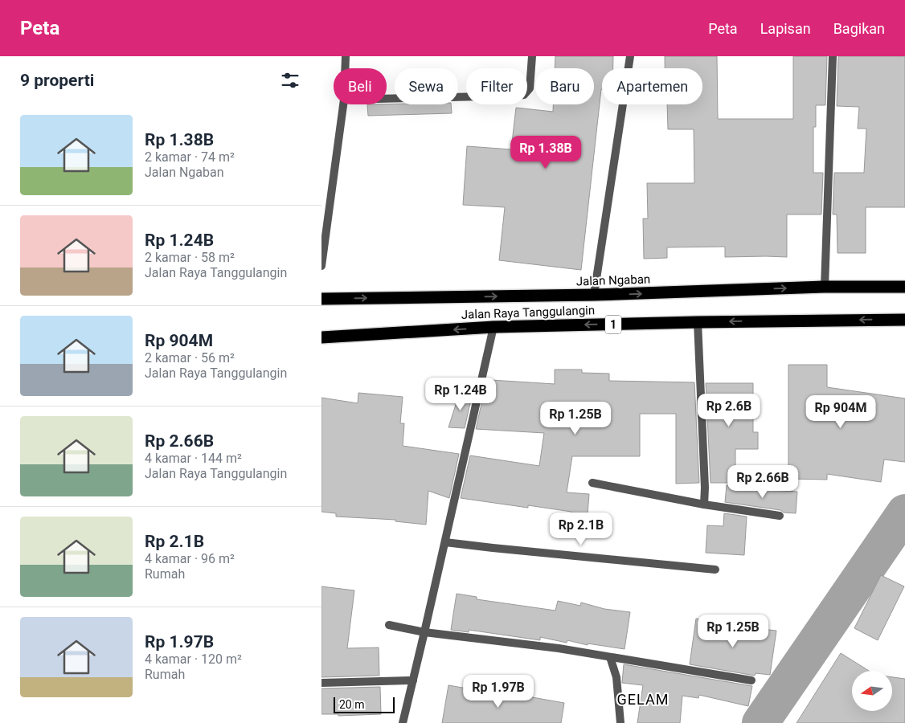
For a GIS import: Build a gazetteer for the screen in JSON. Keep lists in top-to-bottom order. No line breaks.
{"streets":{"highway":["Jalan Ngaban","Jalan Raya Tanggulangin","1"]},"one_way":["Jalan Ngaban","Jalan Raya Tanggulangin"],"districts":["GELAM"],"scale_bar":"20 m","north":"left","page":{"header":"Peta","nav":["Peta","Lapisan","Bagikan"],"heading":"9 properti","chip":["Beli","Sewa","Filter","Baru","Apartemen"],"list":[{"name":"Rp 1.38B","note":"2 kamar · 74 m² · Jalan Ngaban"},{"name":"Rp 1.24B","note":"2 kamar · 58 m² · Jalan Raya Tanggulangin"},{"name":"Rp 904M","note":"2 kamar · 56 m² · Jalan Raya Tanggulangin"},{"name":"Rp 2.66B","note":"4 kamar · 144 m² · Jalan Raya Tanggulangin"},{"name":"Rp 2.1B","note":"4 kamar · 96 m² · Rumah"},{"name":"Rp 1.97B","note":"4 kamar · 120 m² · Rumah"}],"price":["Rp 1.38B","Rp 1.24B","Rp 2.6B","Rp 904M","Rp 1.25B","Rp 2.66B","Rp 2.1B","Rp 1.25B","Rp 1.97B"],"scale":"20 m"}}
